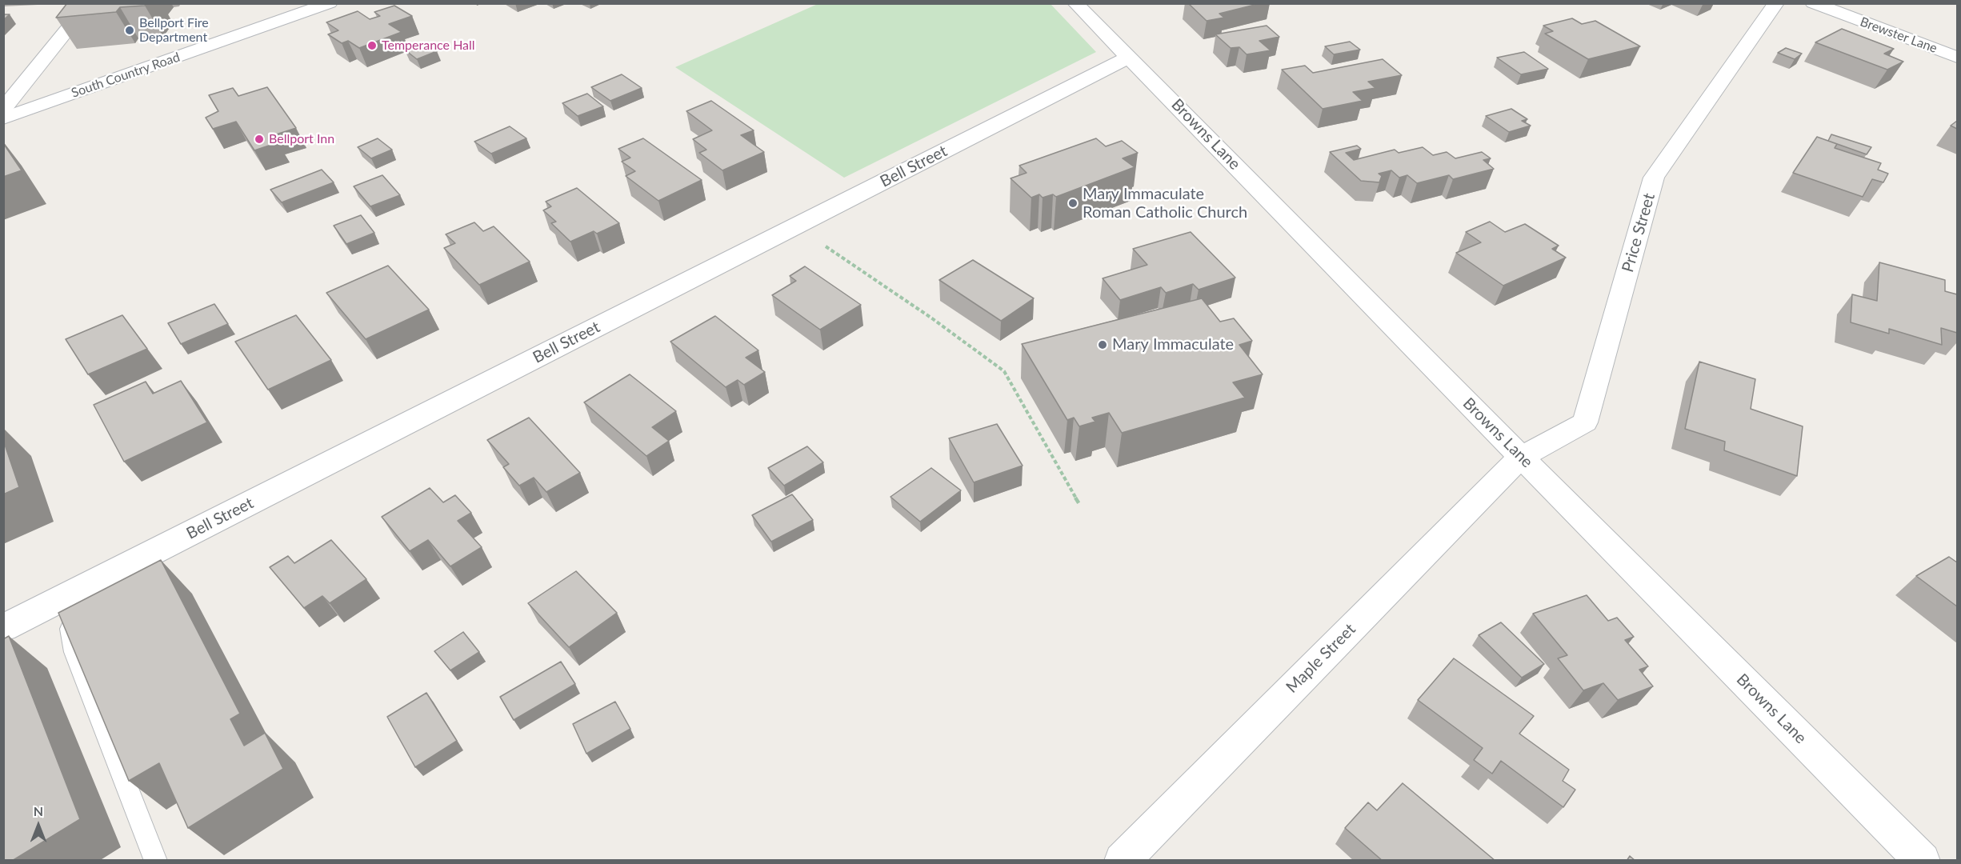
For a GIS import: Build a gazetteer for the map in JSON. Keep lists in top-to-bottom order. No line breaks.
{"streets":{"street":["Brewster Lane","South Country Road","Browns Lane","Bell Street","Price Street","Maple Street"]},"crossings":[["Browns Lane","Bell Street"],["Browns Lane","Price Street"],["Browns Lane","Maple Street"],["Price Street","Maple Street"]],"places":["Bellport Fire Department","Temperance Hall","Bellport Inn","Mary Immaculate Roman Catholic Church","Mary Immaculate"],"north":"top"}
